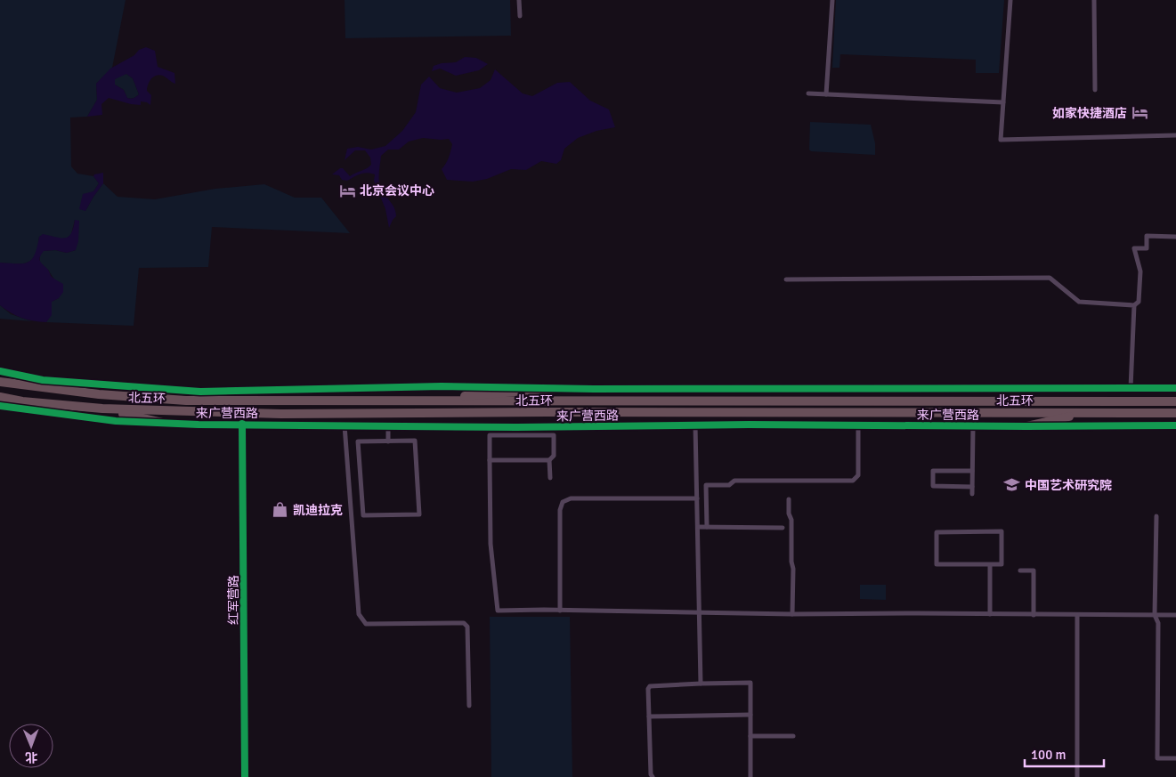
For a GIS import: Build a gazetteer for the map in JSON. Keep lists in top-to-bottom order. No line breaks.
{"streets":{"highway":["北五环"],"street":["来广营西路","红军营路"]},"crossings":[["来广营西路","红军营路"]],"places":{"hotel":["如家快捷酒店","北京会议中心"],"school or university":["中国艺术研究院"],"shop":["凯迪拉克"]},"scale_bar":"100 m","north":"bottom"}
